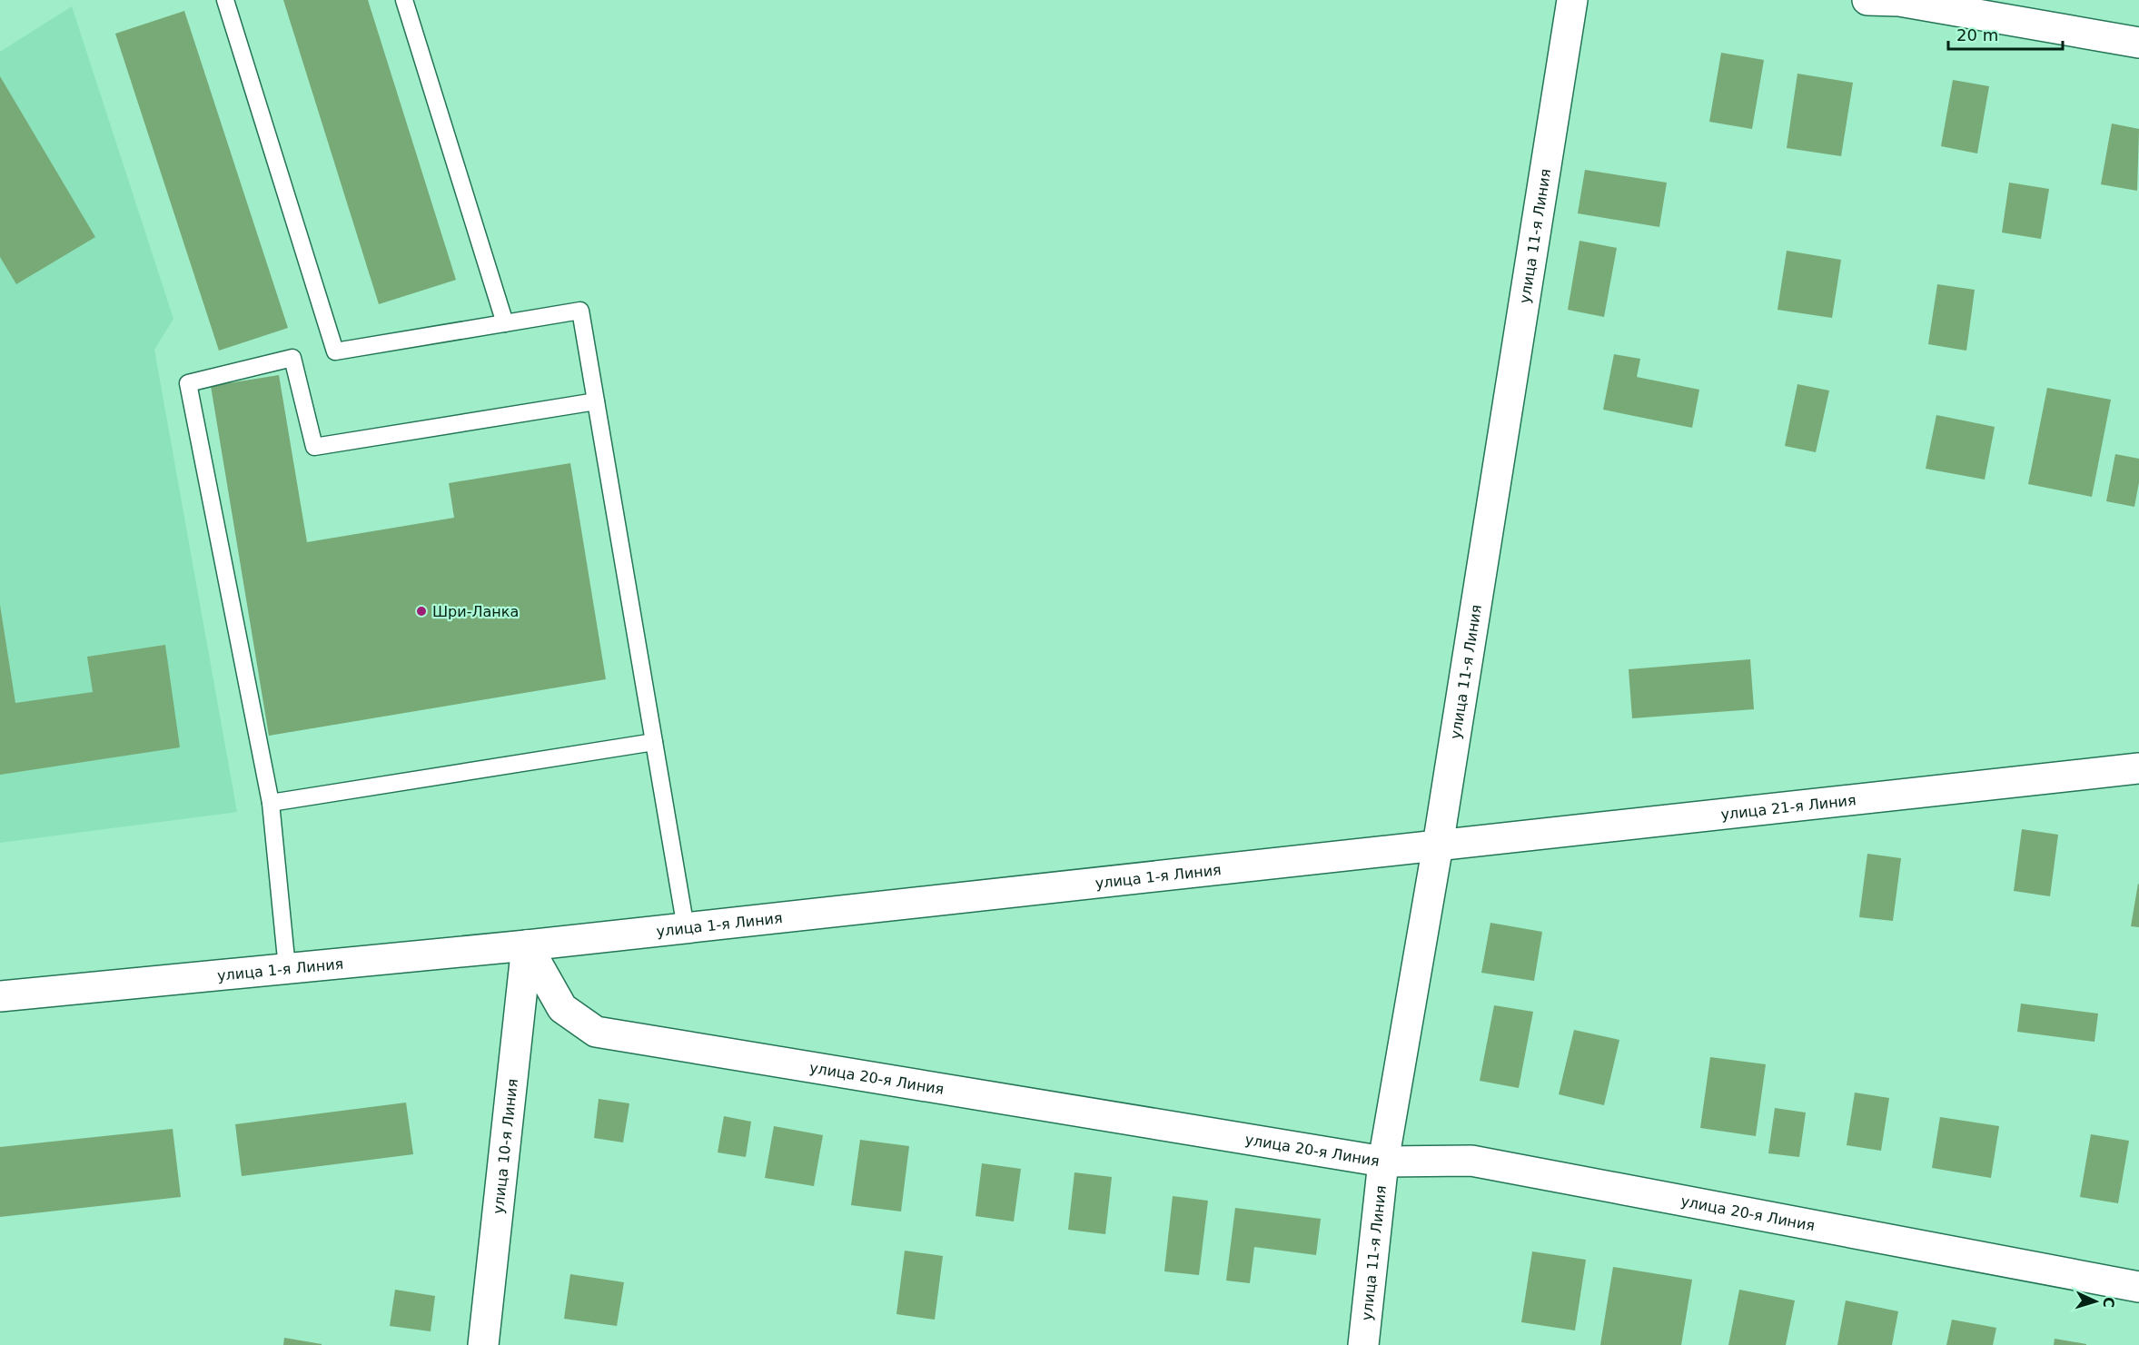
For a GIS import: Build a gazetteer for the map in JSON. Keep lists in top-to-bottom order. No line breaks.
{"streets":{"street":["улица 11-я Линия","улица 21-я Линия","улица 1-я Линия","улица 20-я Линия","улица 10-я Линия"]},"crossings":[["улица 11-я Линия","улица 21-я Линия"],["улица 11-я Линия","улица 1-я Линия"],["улица 11-я Линия","улица 20-я Линия"],["улица 21-я Линия","улица 1-я Линия"],["улица 1-я Линия","улица 20-я Линия"],["улица 1-я Линия","улица 10-я Линия"],["улица 20-я Линия","улица 10-я Линия"]],"places":["Шри-Ланка"],"scale_bar":"20 m","north":"right"}
